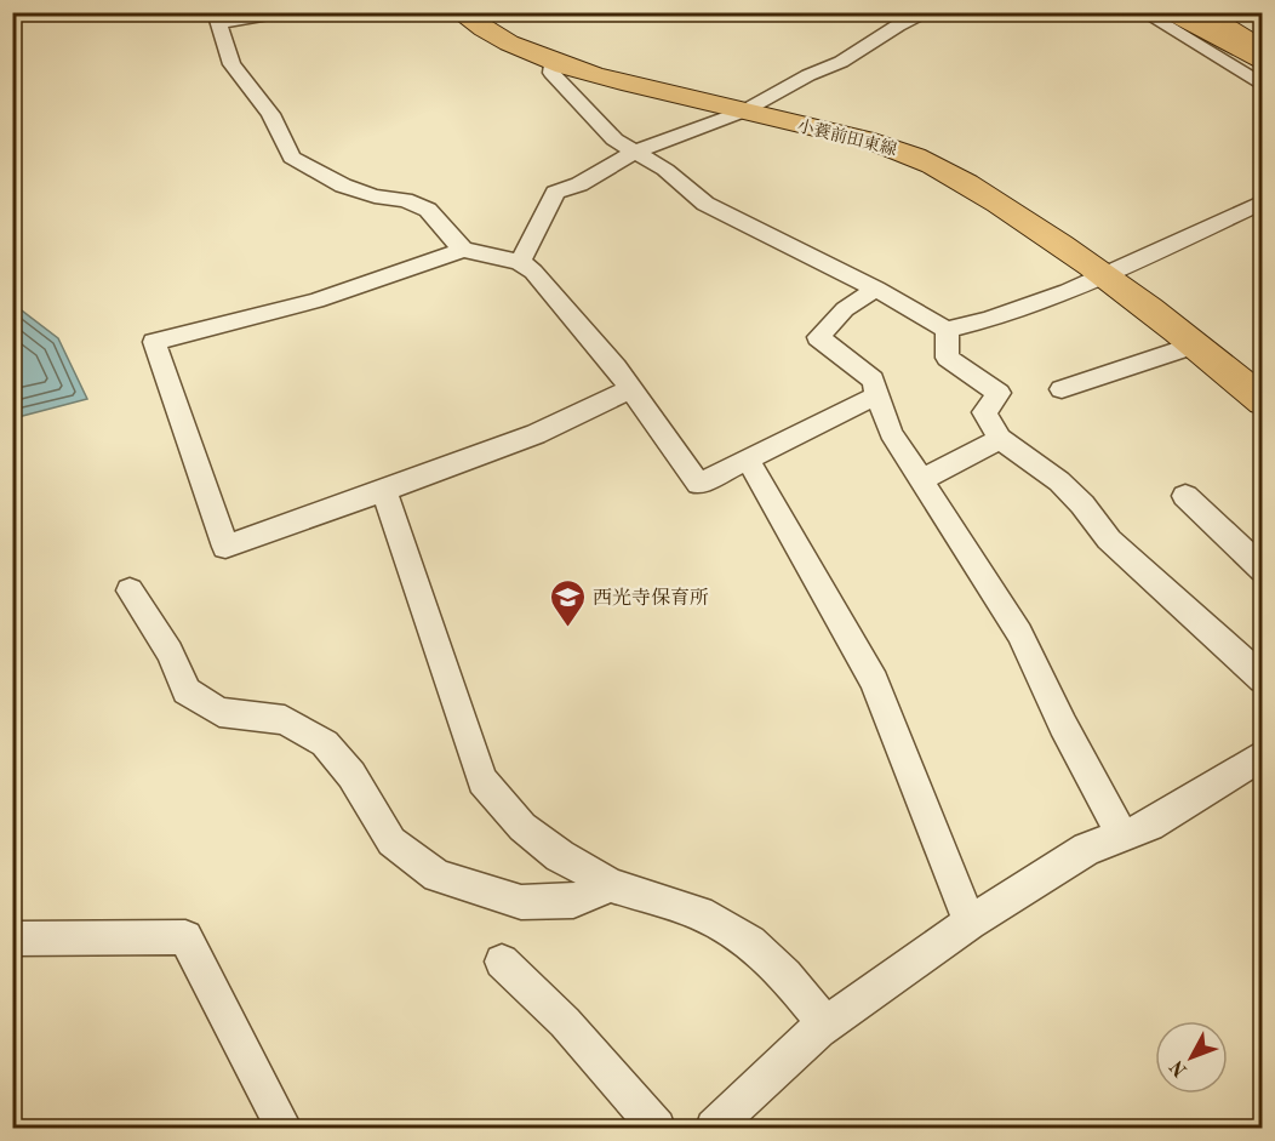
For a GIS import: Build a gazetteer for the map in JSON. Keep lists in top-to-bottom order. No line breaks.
{"streets":{"main road":["小蓑前田東線"]},"places":{"school or university":["西光寺保育所"]},"north":"bottom left"}
